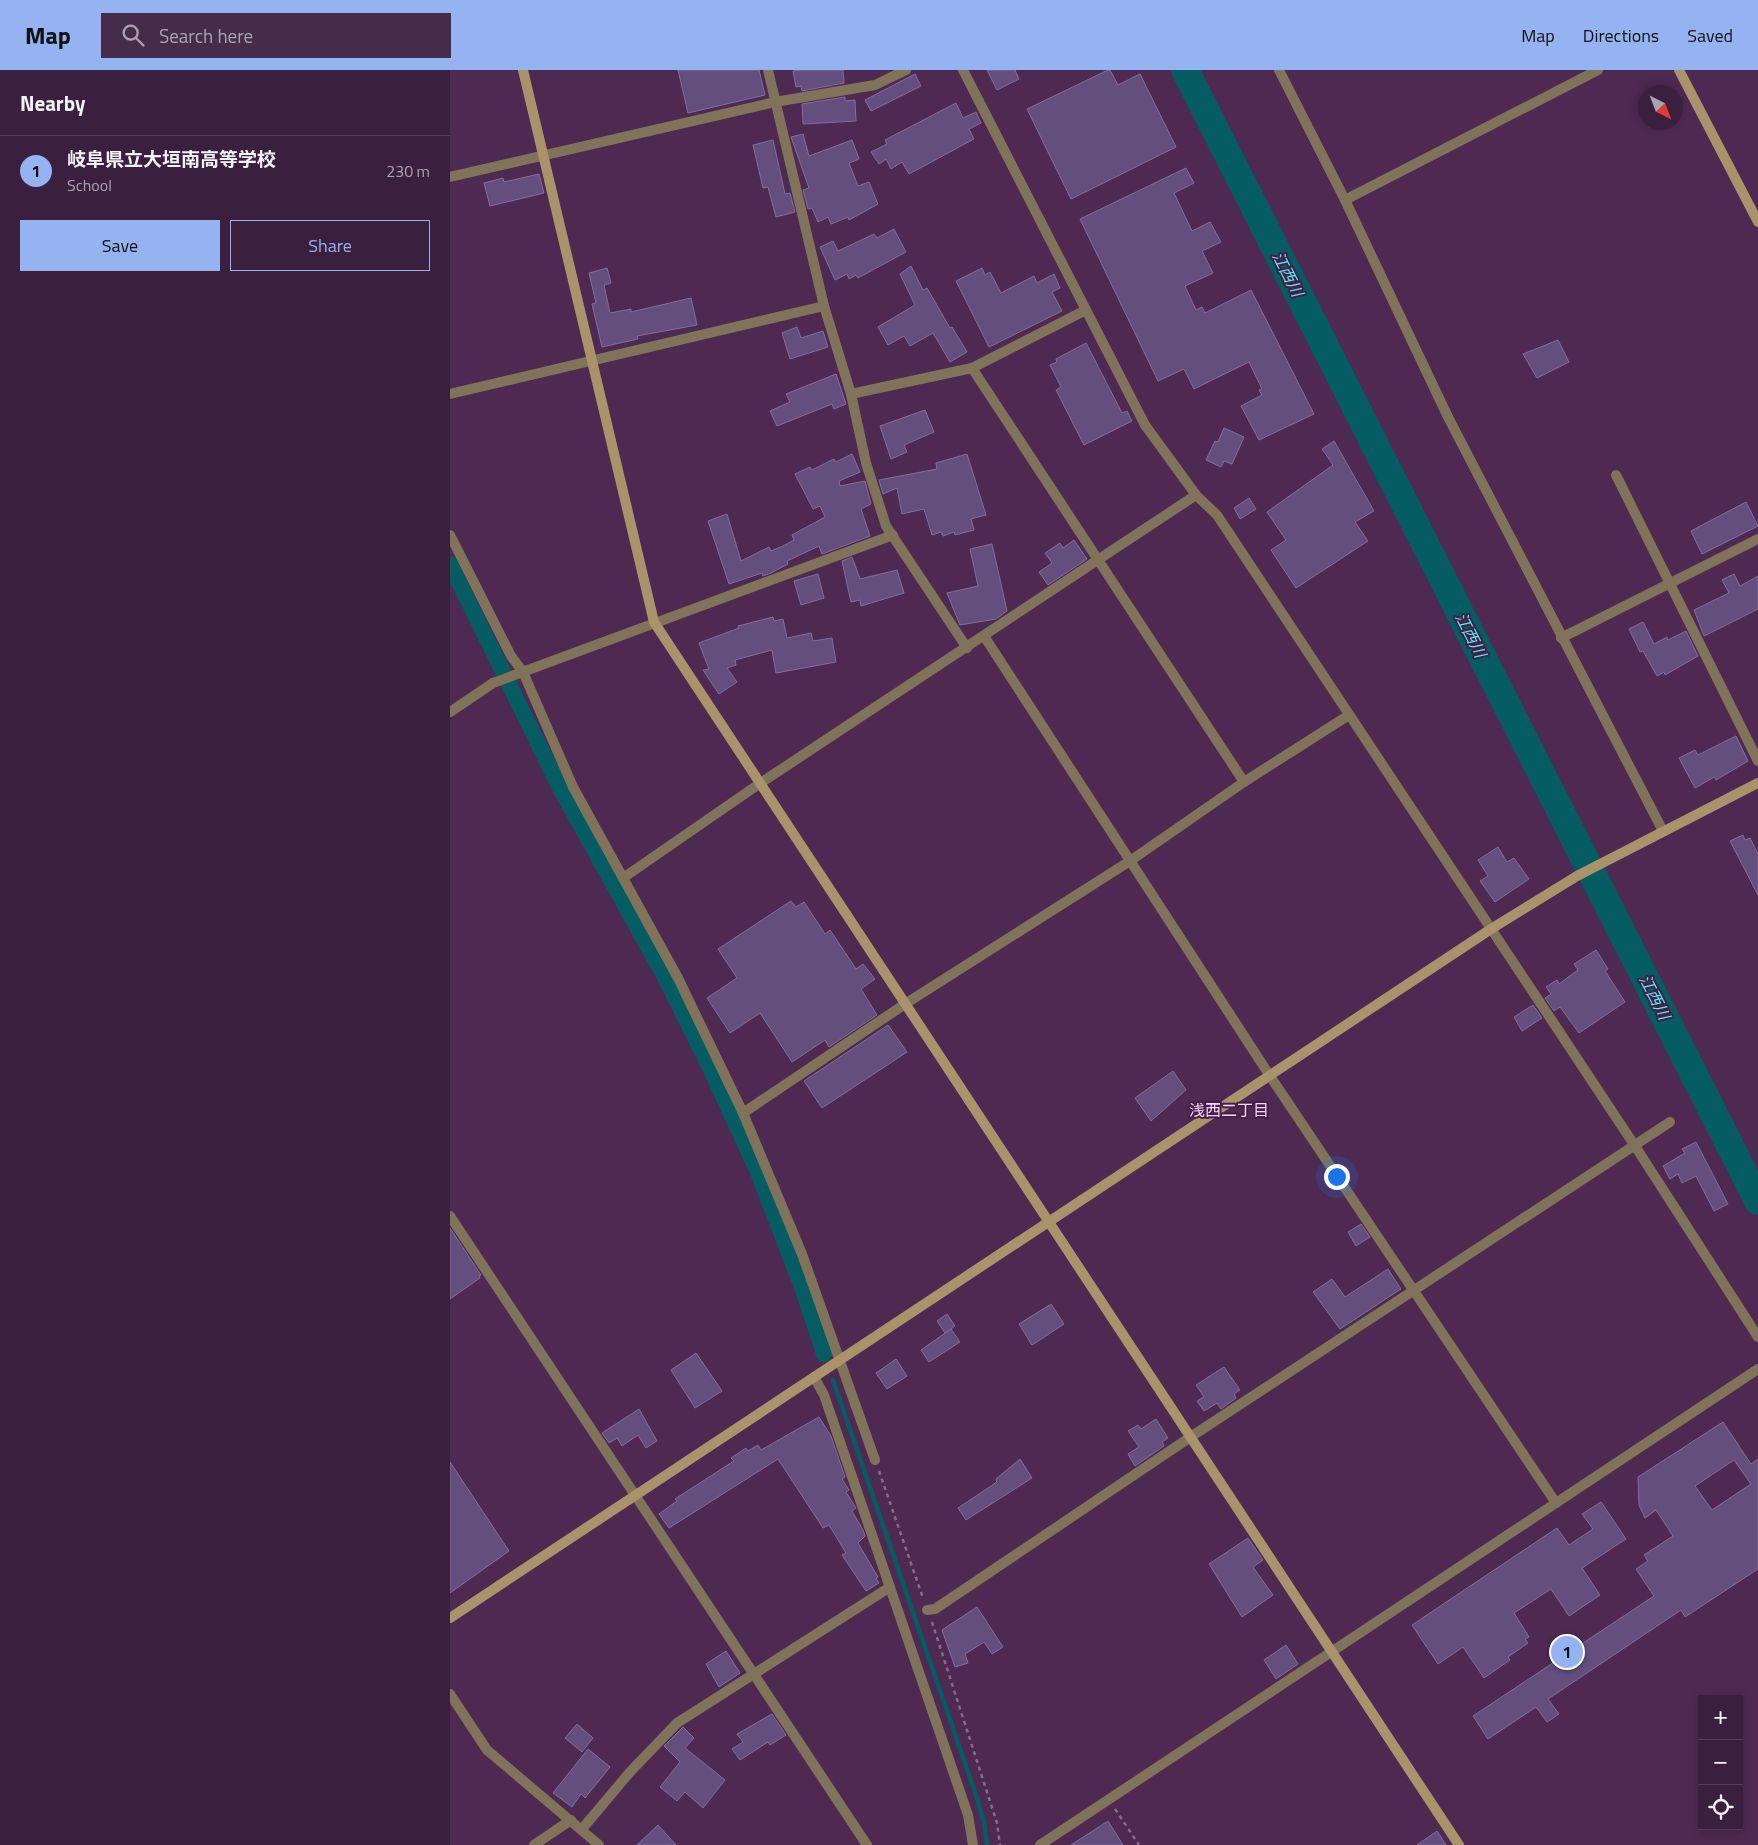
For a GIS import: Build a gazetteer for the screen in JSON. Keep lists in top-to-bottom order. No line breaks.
{"districts":["浅西二丁目"],"water":["江西川"],"north":"bottom right","page":{"header":"Map","search":"Search here","nav":["Map","Directions","Saved"],"heading":"Nearby","list":[{"mark":"1","name":"岐阜県立大垣南高等学校","note":"School","value":"230 m"}],"buttons":["Save","Share"],"pins":"1","map_buttons":["+","−"]}}
